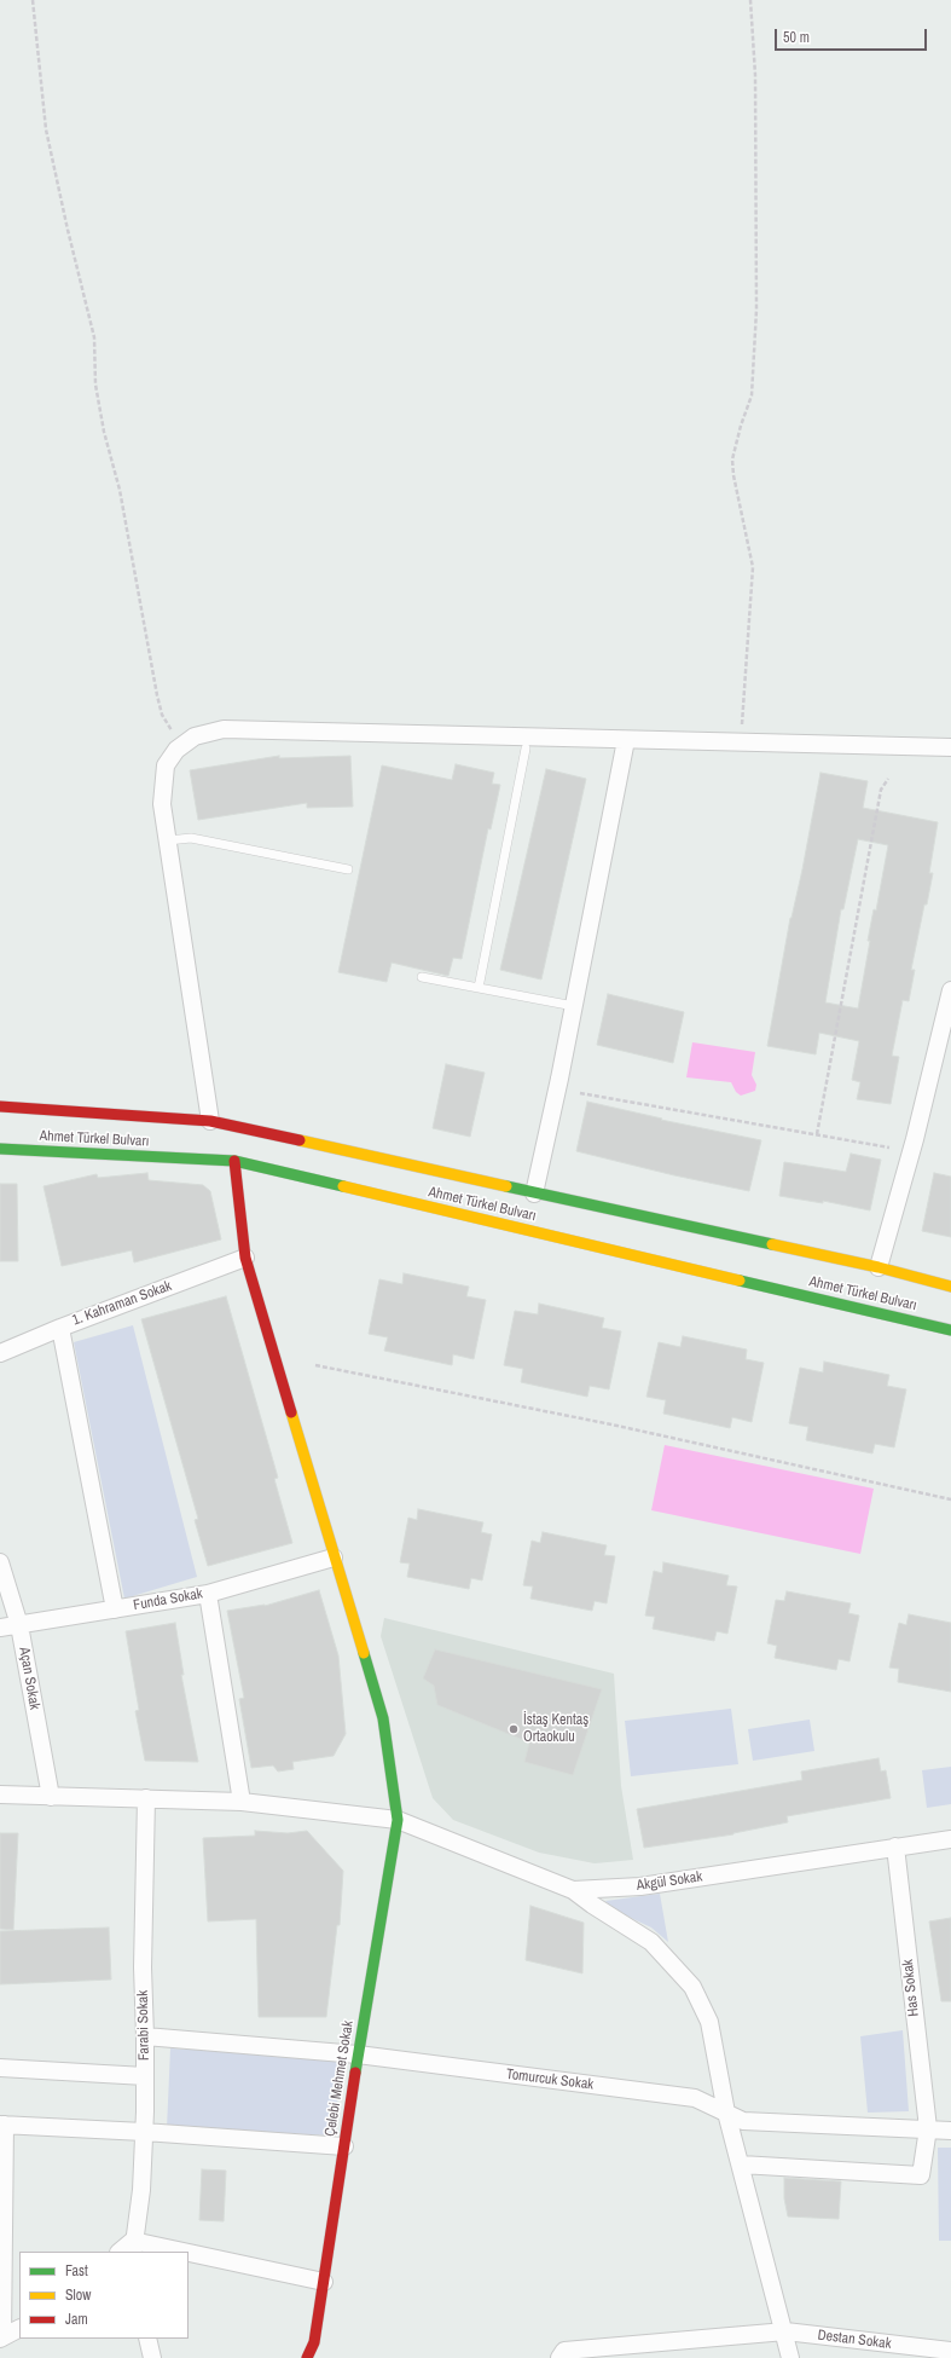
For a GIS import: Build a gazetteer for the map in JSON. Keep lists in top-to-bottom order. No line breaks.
{"streets":{"main road":["Ahmet Türkel Bulvarı","Çelebi Mehmet Sokak"],"street":["1. Kahraman Sokak","Funda Sokak","Açan Sokak","Akgül Sokak","Has Sokak","Farabi Sokak","Tomurcuk Sokak","Destan Sokak"]},"crossings":[["Ahmet Türkel Bulvarı","Çelebi Mehmet Sokak"],["1. Kahraman Sokak","Çelebi Mehmet Sokak"],["Funda Sokak","Açan Sokak"],["Funda Sokak","Çelebi Mehmet Sokak"],["Açan Sokak","Akgül Sokak"],["Akgül Sokak","Has Sokak"],["Akgül Sokak","Farabi Sokak"],["Akgül Sokak","Çelebi Mehmet Sokak"],["Has Sokak","Tomurcuk Sokak"],["Farabi Sokak","Tomurcuk Sokak"],["Çelebi Mehmet Sokak","Tomurcuk Sokak"]],"places":["İstaş Kentaş Ortaokulu"],"legend":["Fast","Slow","Jam"],"scale_bar":"50 m"}
